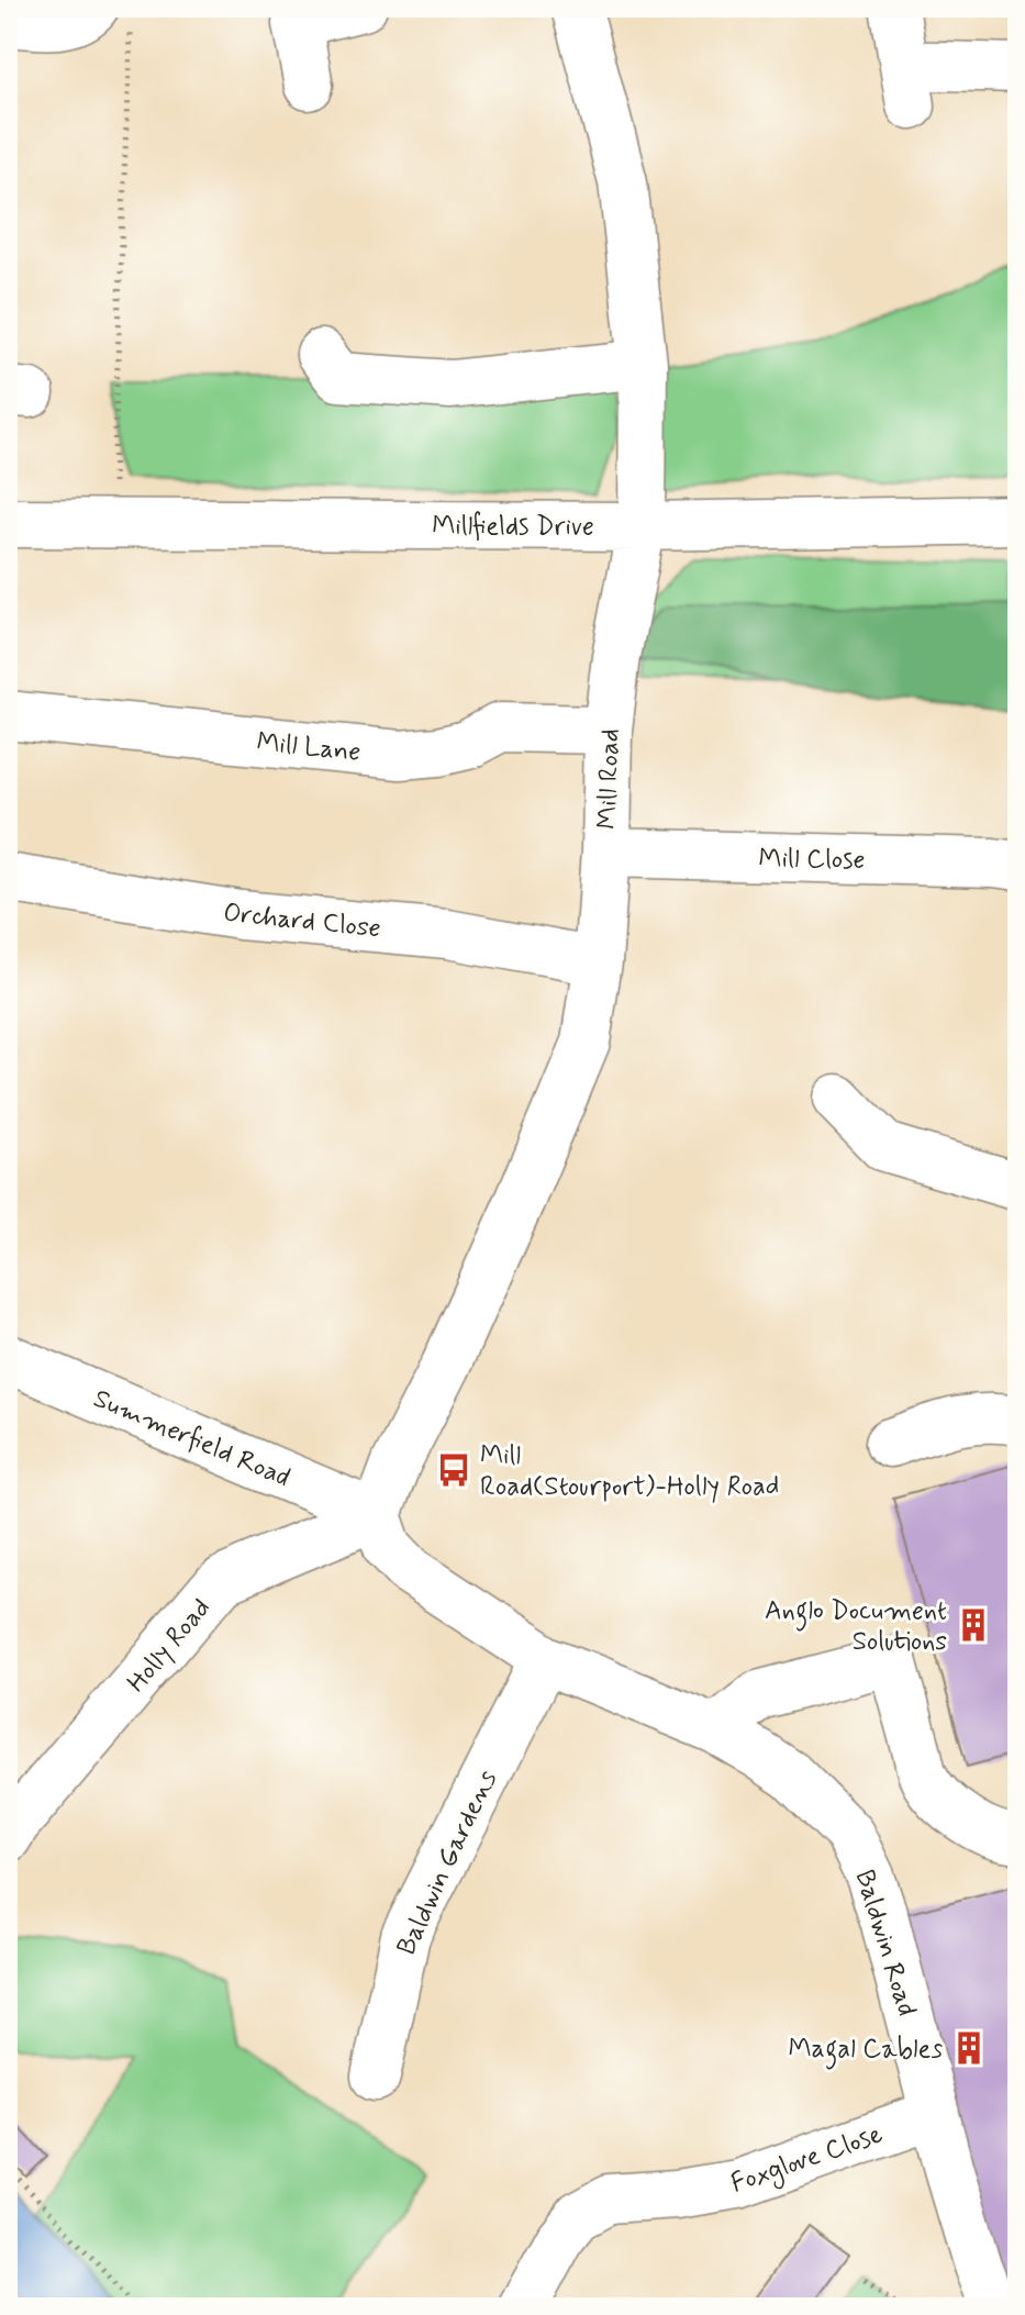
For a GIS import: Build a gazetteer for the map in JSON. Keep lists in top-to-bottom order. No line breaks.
{"streets":{"street":["Millfields Drive","Mill Lane","Mill Road","Mill Close","Orchard Close","Summerfield Road","Holly Road","Baldwin Gardens","Baldwin Road","Foxglove Close"]},"crossings":[["Millfields Drive","Mill Road"],["Mill Lane","Mill Road"],["Mill Road","Mill Close"],["Mill Road","Orchard Close"],["Mill Road","Summerfield Road"],["Mill Road","Holly Road"],["Mill Road","Baldwin Road"],["Summerfield Road","Holly Road"],["Summerfield Road","Baldwin Road"],["Holly Road","Baldwin Road"],["Baldwin Gardens","Baldwin Road"],["Baldwin Road","Foxglove Close"]],"places":{"bus stop":["Mill Road(Stourport)-Holly Road"],"building":["Anglo Document Solutions","Magal Cables"]}}
